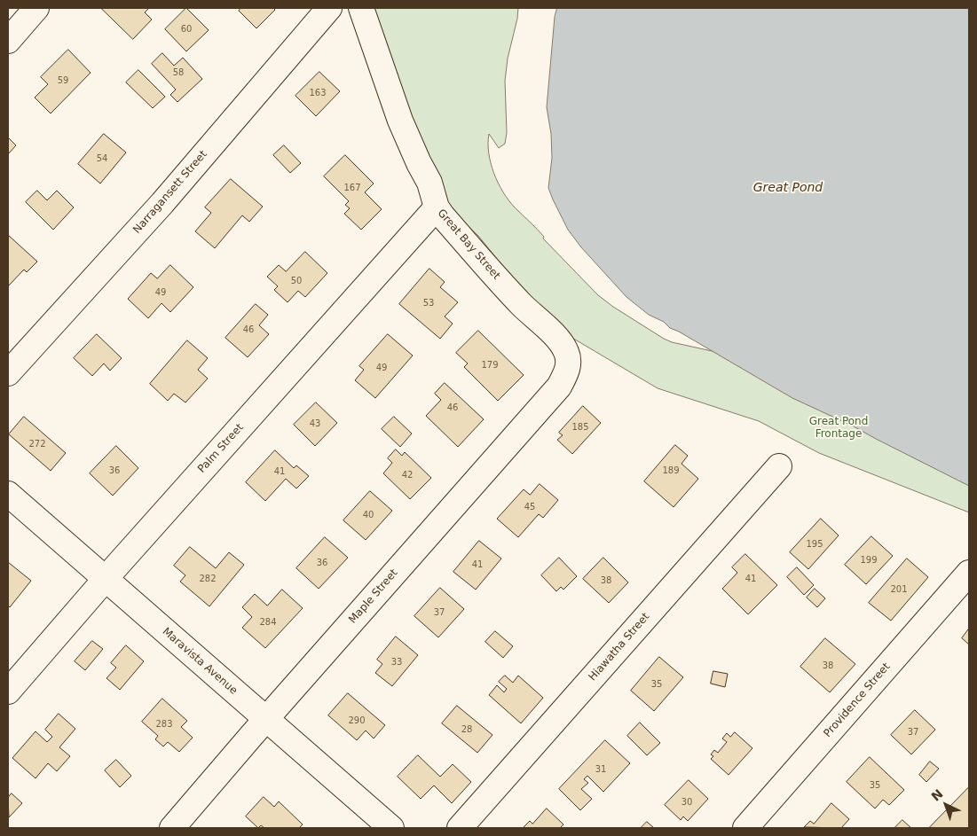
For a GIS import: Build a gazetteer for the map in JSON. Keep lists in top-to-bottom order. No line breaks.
{"streets":{"street":["Narragansett Street","Great Bay Street","Palm Street","Maple Street","Hiawatha Street","Maravista Avenue","Providence Street"]},"crossings":[["Great Bay Street","Palm Street"],["Great Bay Street","Maple Street"],["Palm Street","Maravista Avenue"],["Maple Street","Maravista Avenue"]],"water":["Great Pond"],"parks":["Great Pond Frontage"],"house_numbers":["60","58","59","163","54","167","50","49","53","46","179","49","46","43","185","272","36","189","41","42","45","40","195","199","36","41","282","41","38","201","37","284","33","38","35","290","283","28","37","31","35","30"],"north":"top left"}
